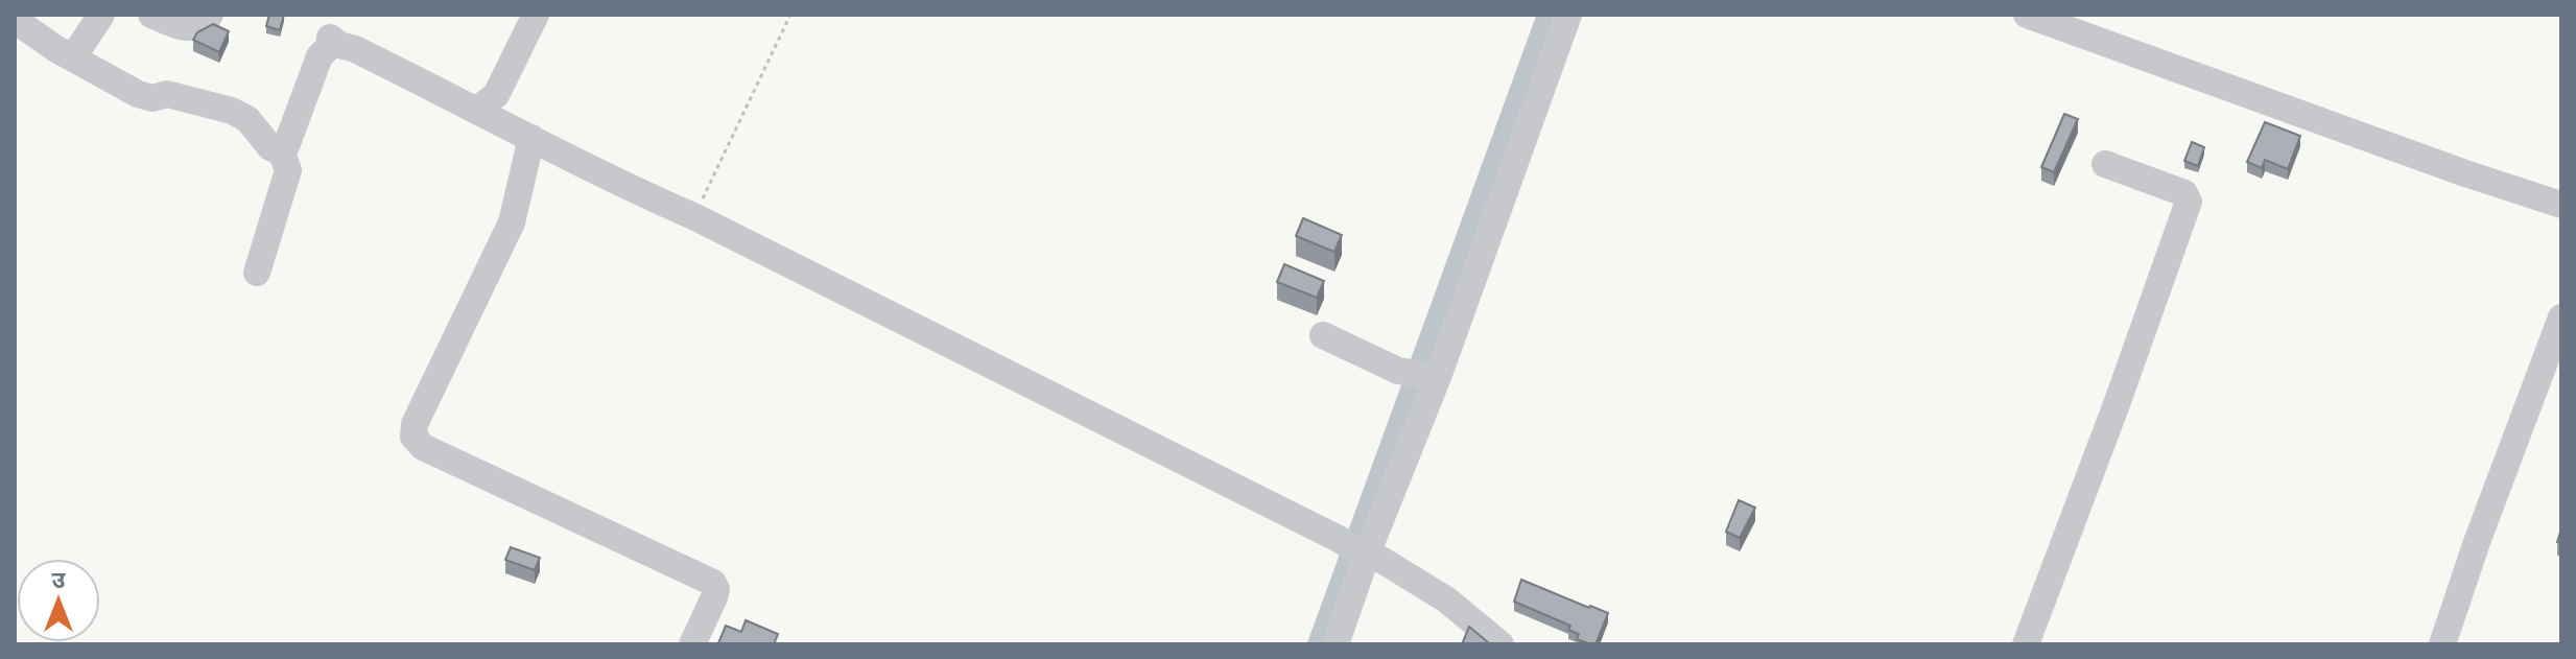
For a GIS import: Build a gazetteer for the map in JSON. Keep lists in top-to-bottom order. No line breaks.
{"north":"top"}
